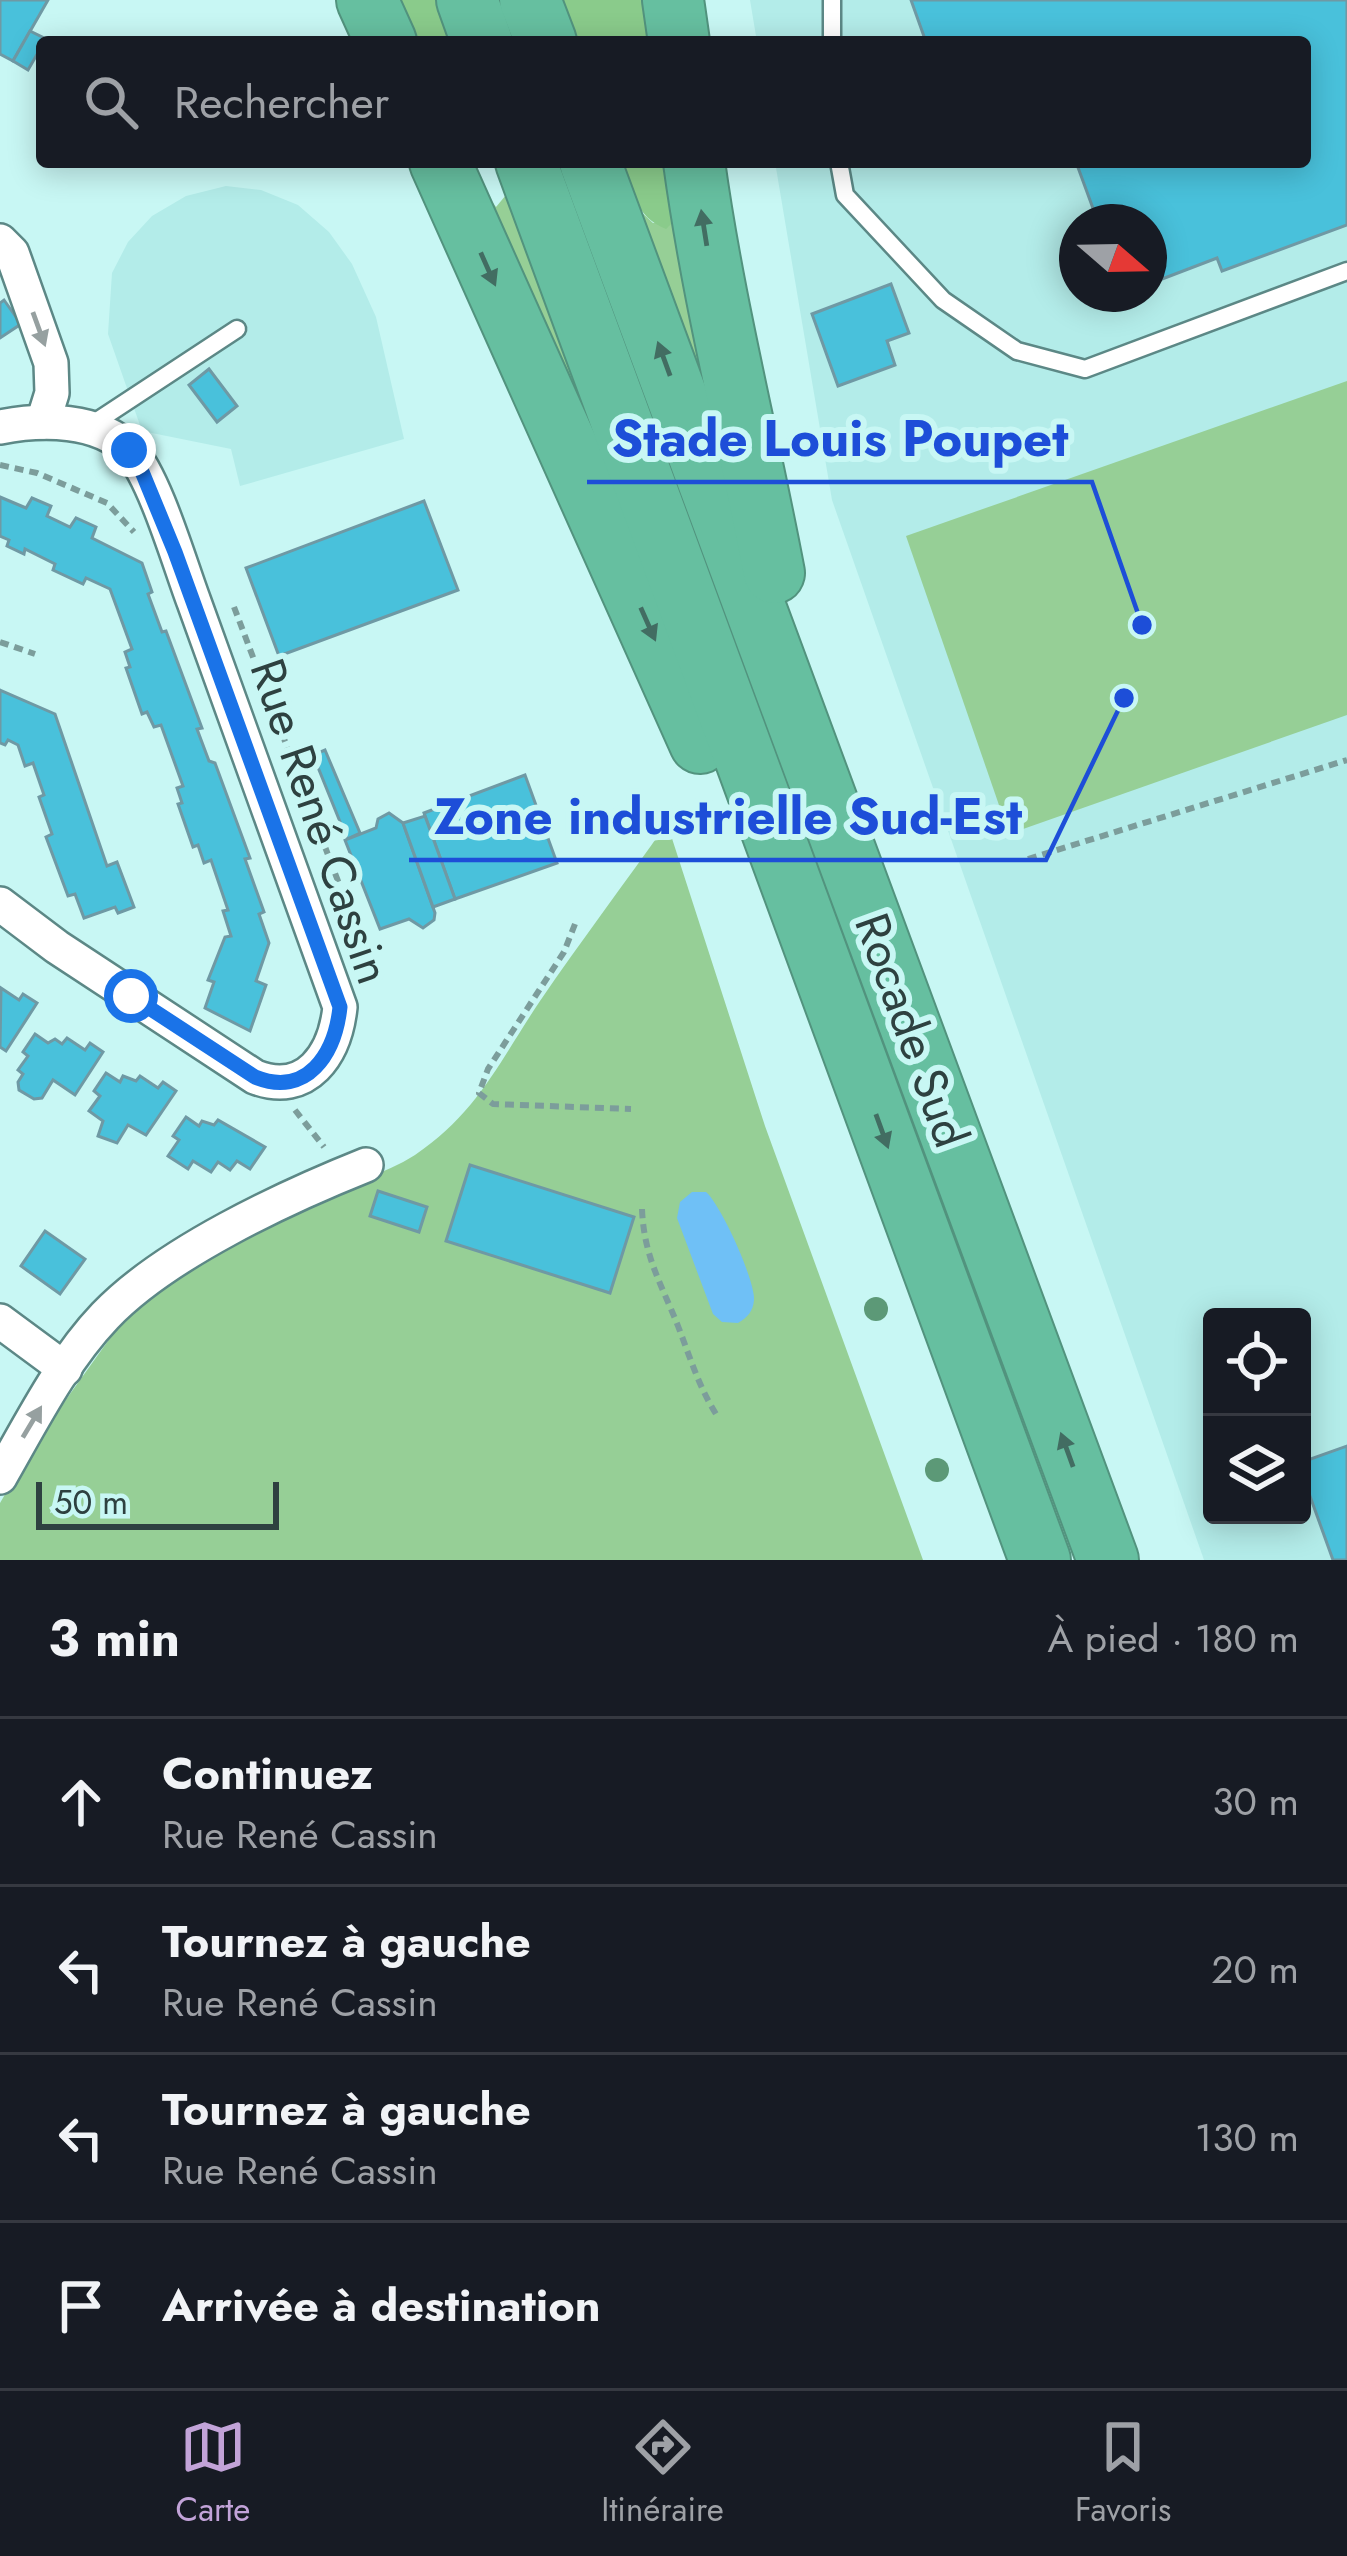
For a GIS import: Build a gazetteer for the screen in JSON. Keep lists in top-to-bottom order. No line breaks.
{"streets":{"highway":["Rocade Sud"],"street":["Rue René Cassin"]},"places":["Stade Louis Poupet","Zone industrielle Sud-Est"],"scale_bar":"50 m","north":"right","page":{"search":"Rechercher","scale":"50 m","heading":["3 min","À pied · 180 m"],"list":[["Continuez","Rue René Cassin","30 m"],["Tournez à gauche","Rue René Cassin","20 m"],["Tournez à gauche","Rue René Cassin","130 m"],"Arrivée à destination"],"nav":["Carte","Itinéraire","Favoris"]}}
